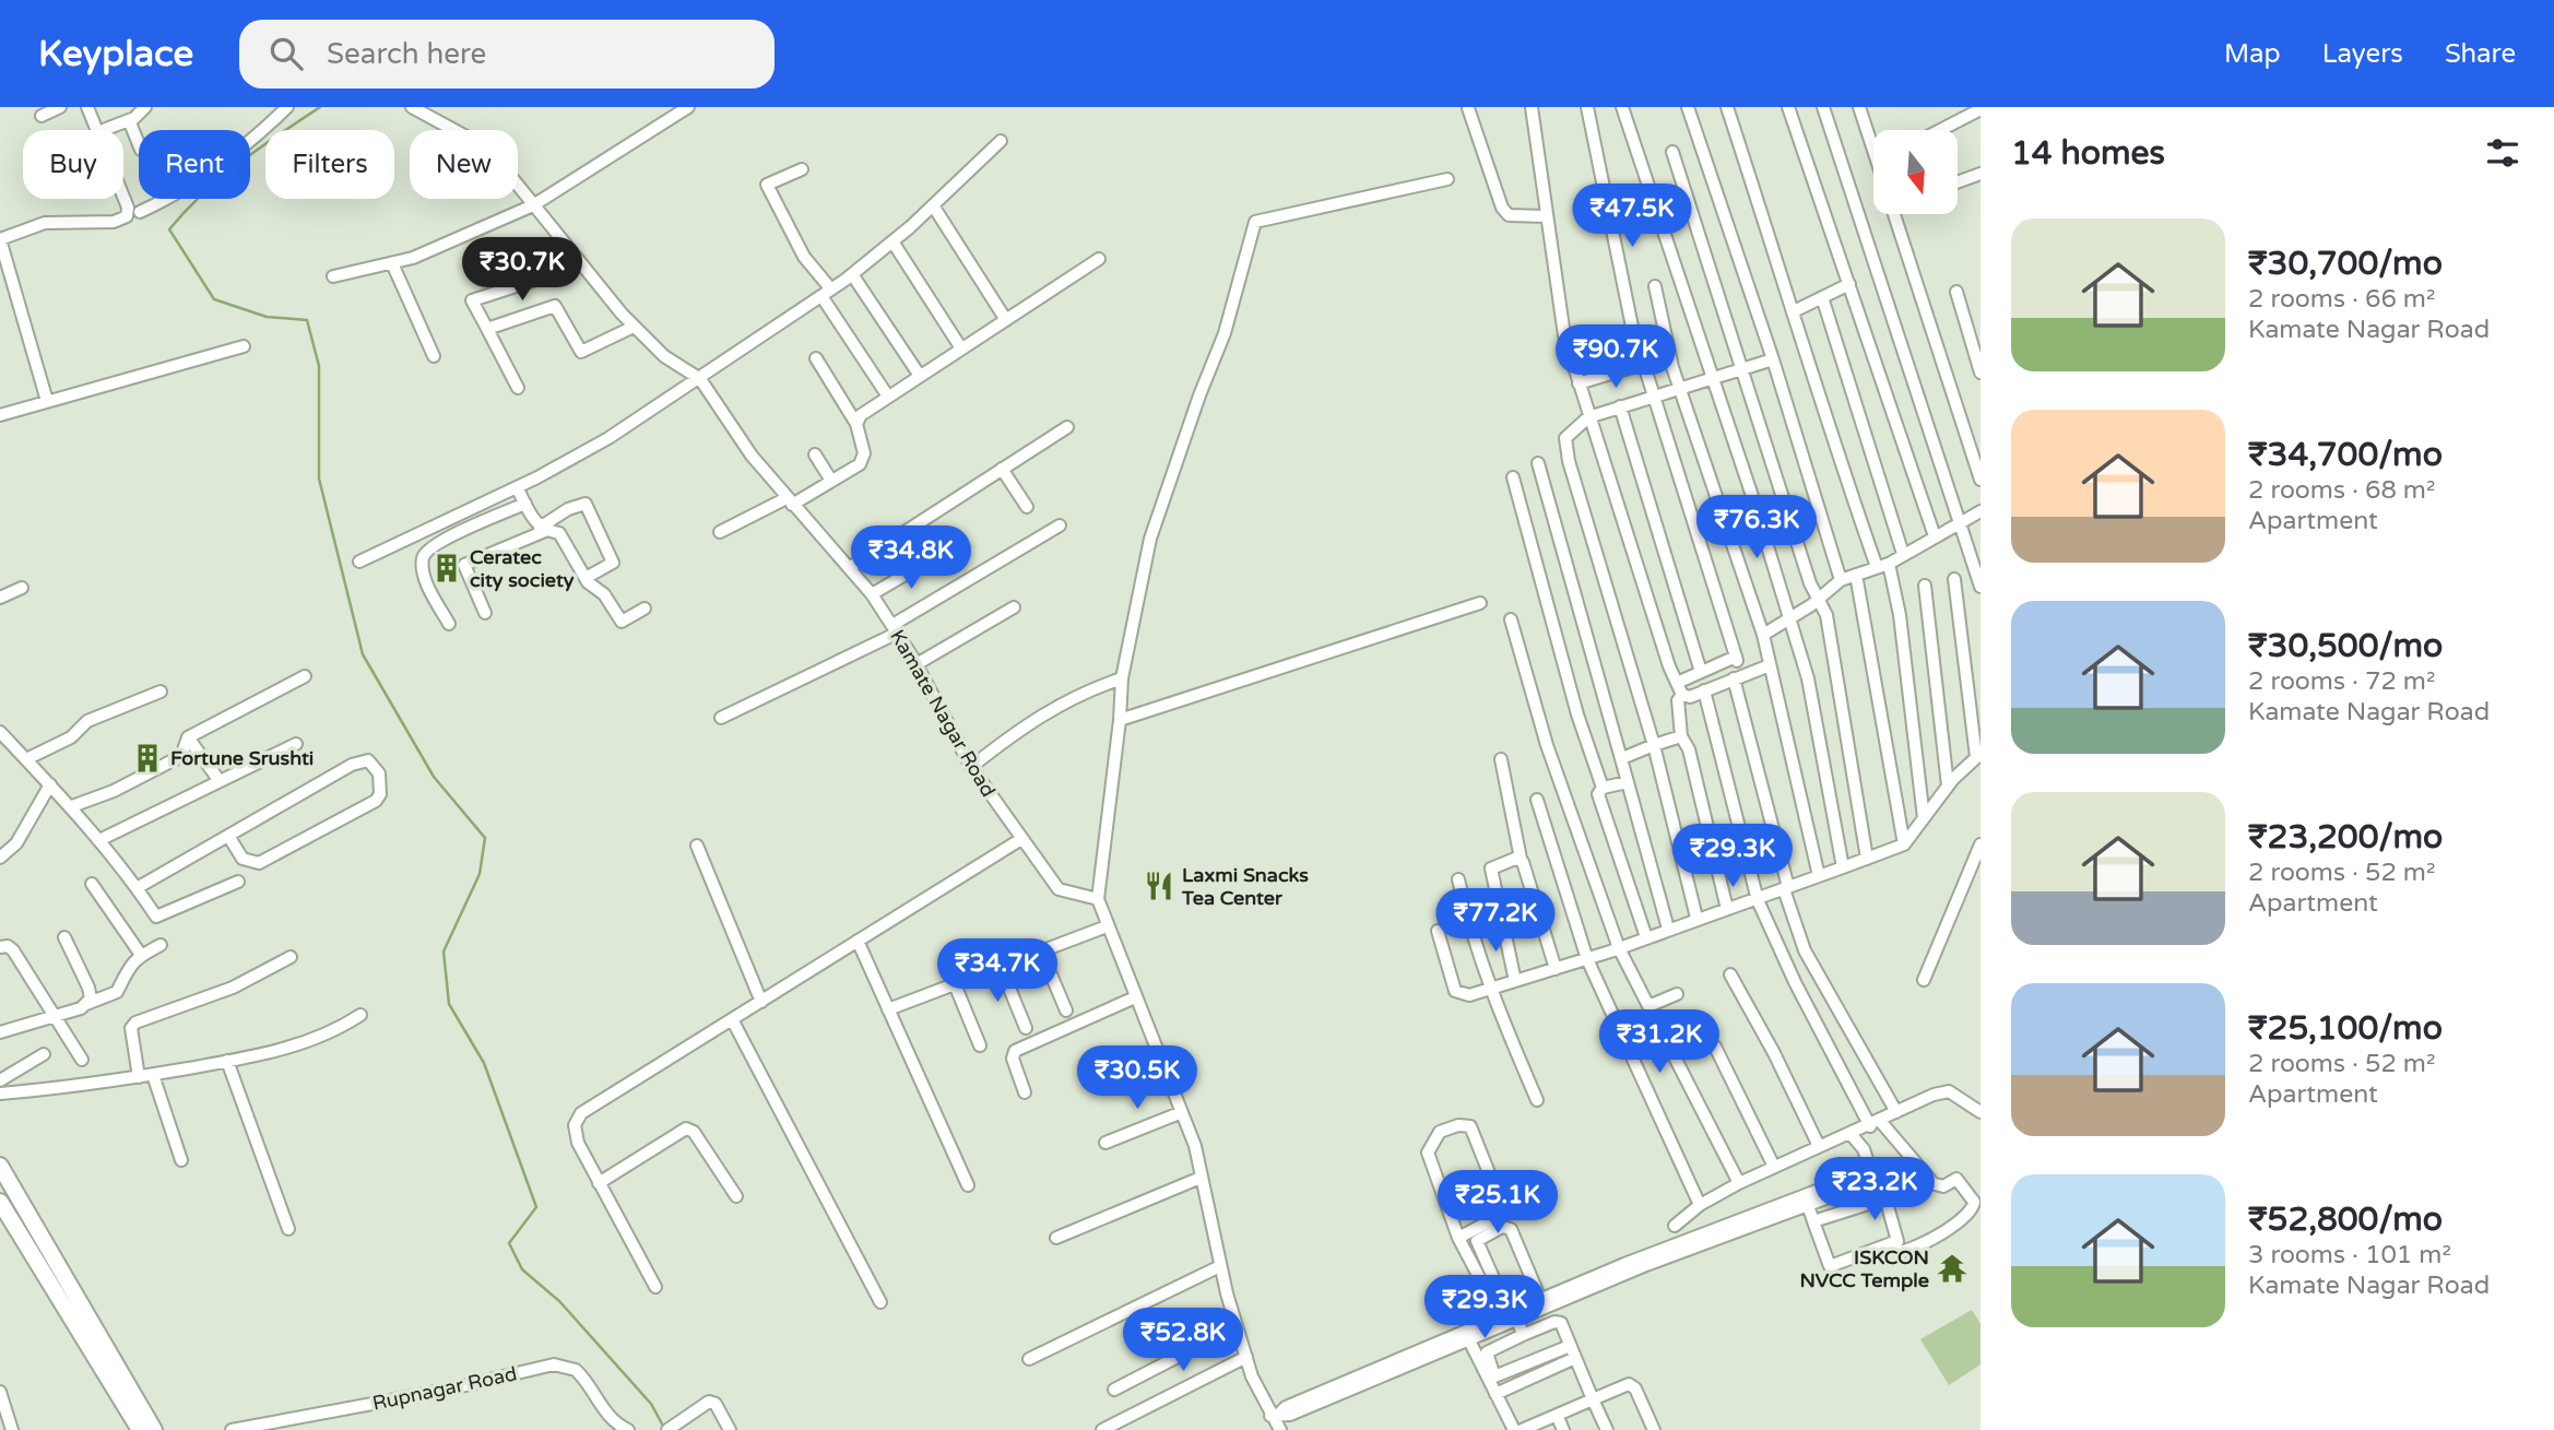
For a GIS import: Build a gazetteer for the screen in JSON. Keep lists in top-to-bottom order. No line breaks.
{"streets":{"street":["Kamate Nagar Road","Rupnagar Road"]},"places":{"building":["Ceratec city society","Fortune Srushti"],"restaurant":["Laxmi Snacks Tea Center"],"temple":["ISKCON NVCC Temple"]},"north":"bottom","page":{"header":"Keyplace","search":"Search here","nav":["Map","Layers","Share"],"heading":"14 homes","chip":["Buy","Rent","Filters","New"],"price":["₹47.5K","₹30.7K","₹90.7K","₹76.3K","₹34.8K","₹29.3K","₹77.2K","₹34.7K","₹31.2K","₹30.5K","₹23.2K","₹25.1K","₹29.3K","₹52.8K"],"list":[{"name":"₹30,700/mo","note":"2 rooms · 66 m² · Kamate Nagar Road"},{"name":"₹34,700/mo","note":"2 rooms · 68 m² · Apartment"},{"name":"₹30,500/mo","note":"2 rooms · 72 m² · Kamate Nagar Road"},{"name":"₹23,200/mo","note":"2 rooms · 52 m² · Apartment"},{"name":"₹25,100/mo","note":"2 rooms · 52 m² · Apartment"},{"name":"₹52,800/mo","note":"3 rooms · 101 m² · Kamate Nagar Road"}]}}
